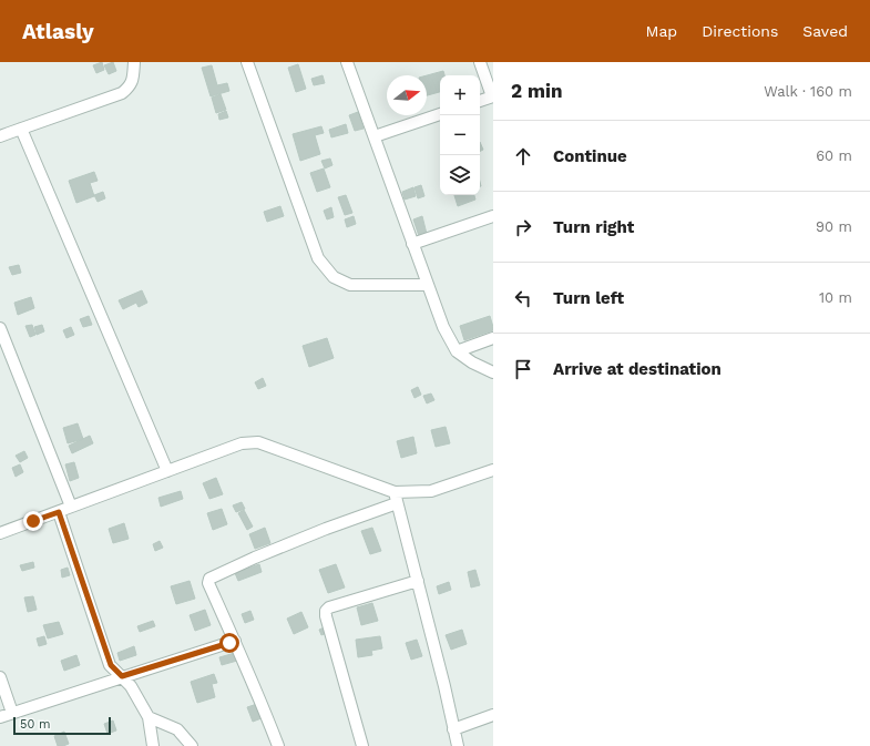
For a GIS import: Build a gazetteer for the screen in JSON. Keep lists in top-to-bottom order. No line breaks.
{"scale_bar":"50 m","north":"right","page":{"header":"Atlasly","nav":["Map","Directions","Saved"],"heading":["2 min","Walk · 160 m"],"map_buttons":["+","−"],"list":[["Continue","60 m"],["Turn right","90 m"],["Turn left","10 m"],"Arrive at destination"],"scale":"50 m"}}
